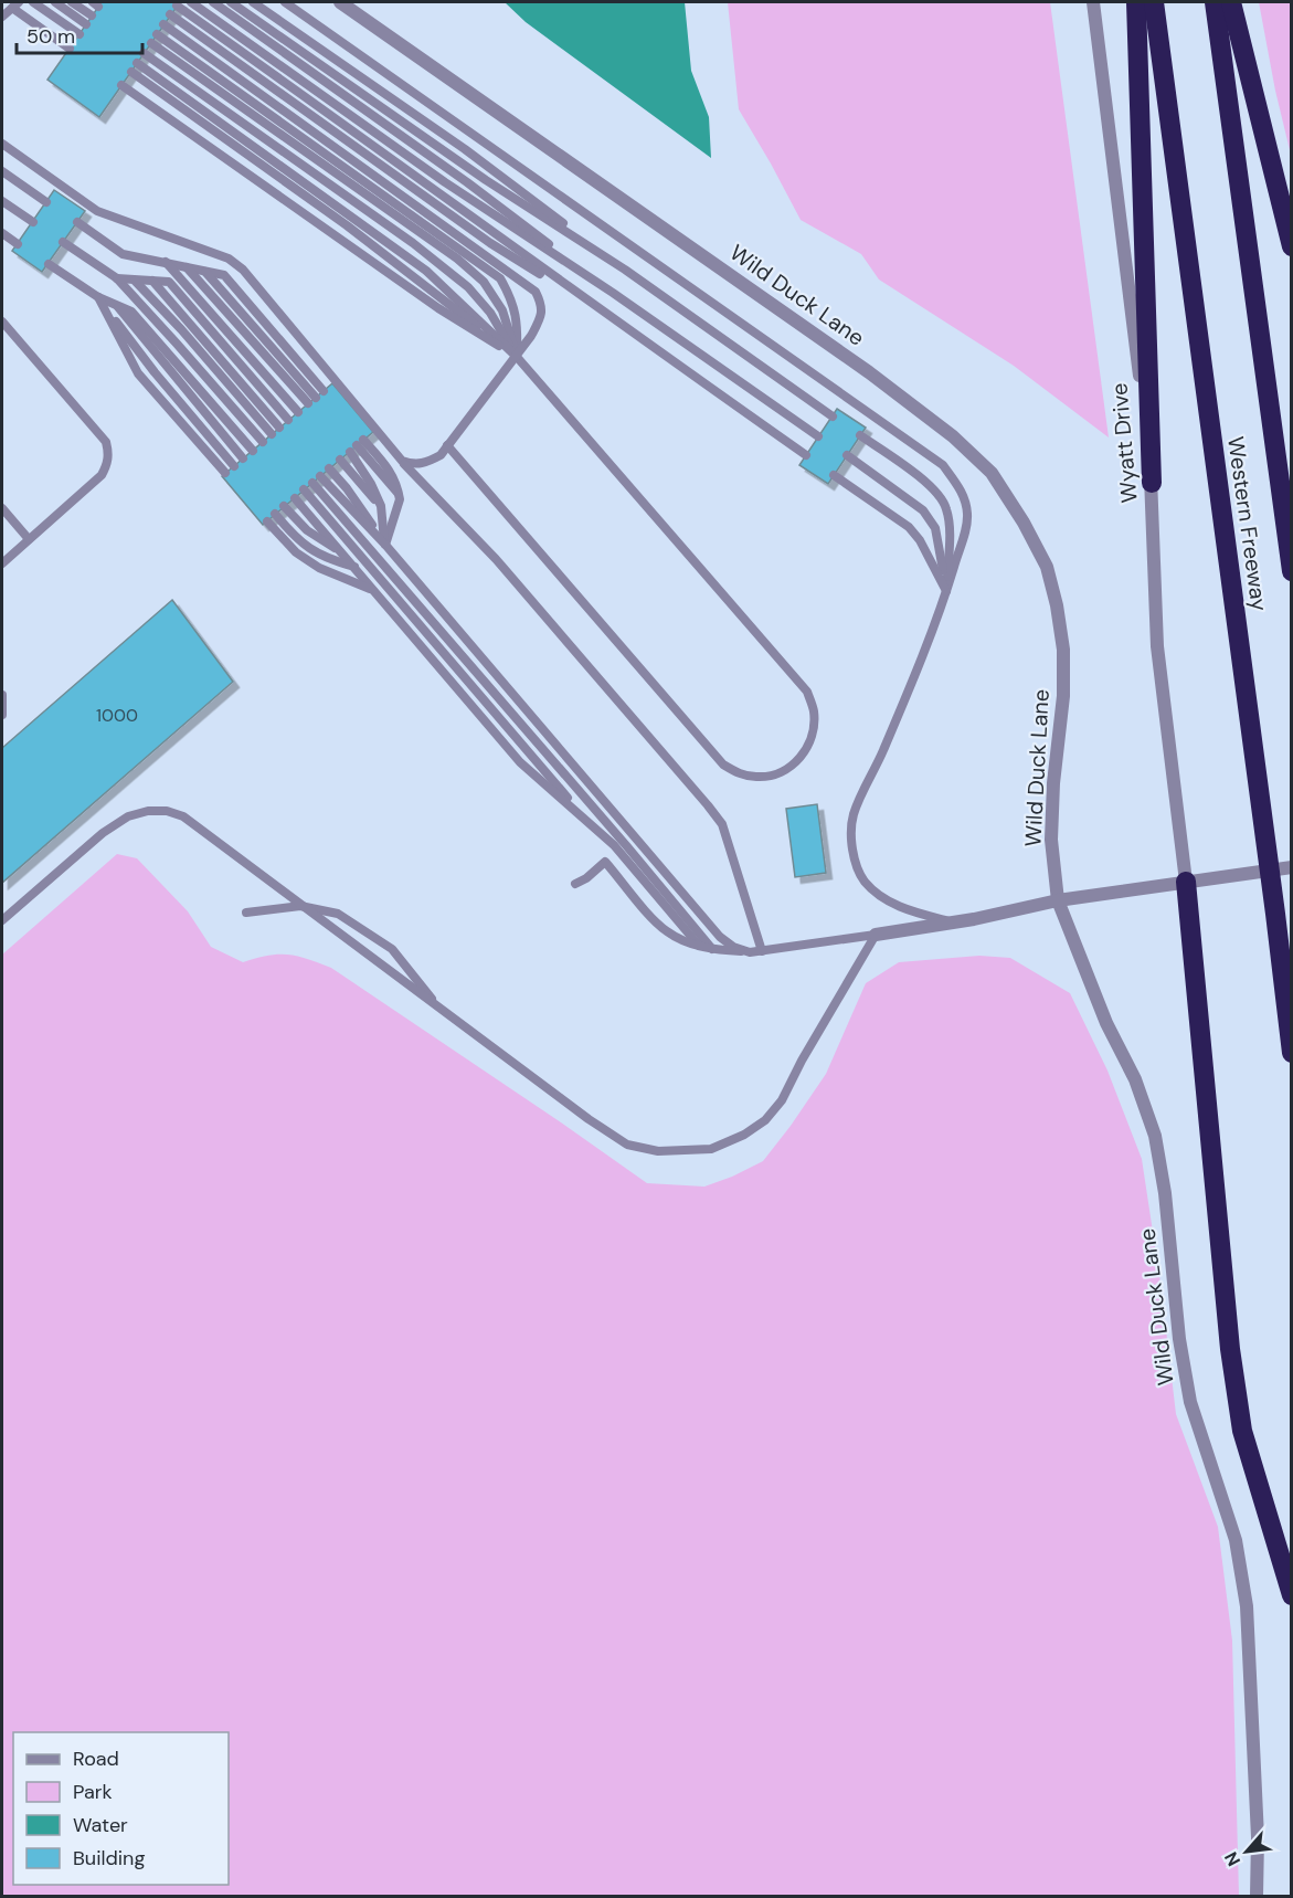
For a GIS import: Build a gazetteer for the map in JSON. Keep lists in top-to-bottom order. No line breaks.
{"streets":{"highway":["Western Freeway"],"street":["Wild Duck Lane","Wyatt Drive"]},"house_numbers":["1000"],"legend":["Road","Park","Water","Building"],"scale_bar":"50 m","north":"bottom left"}
